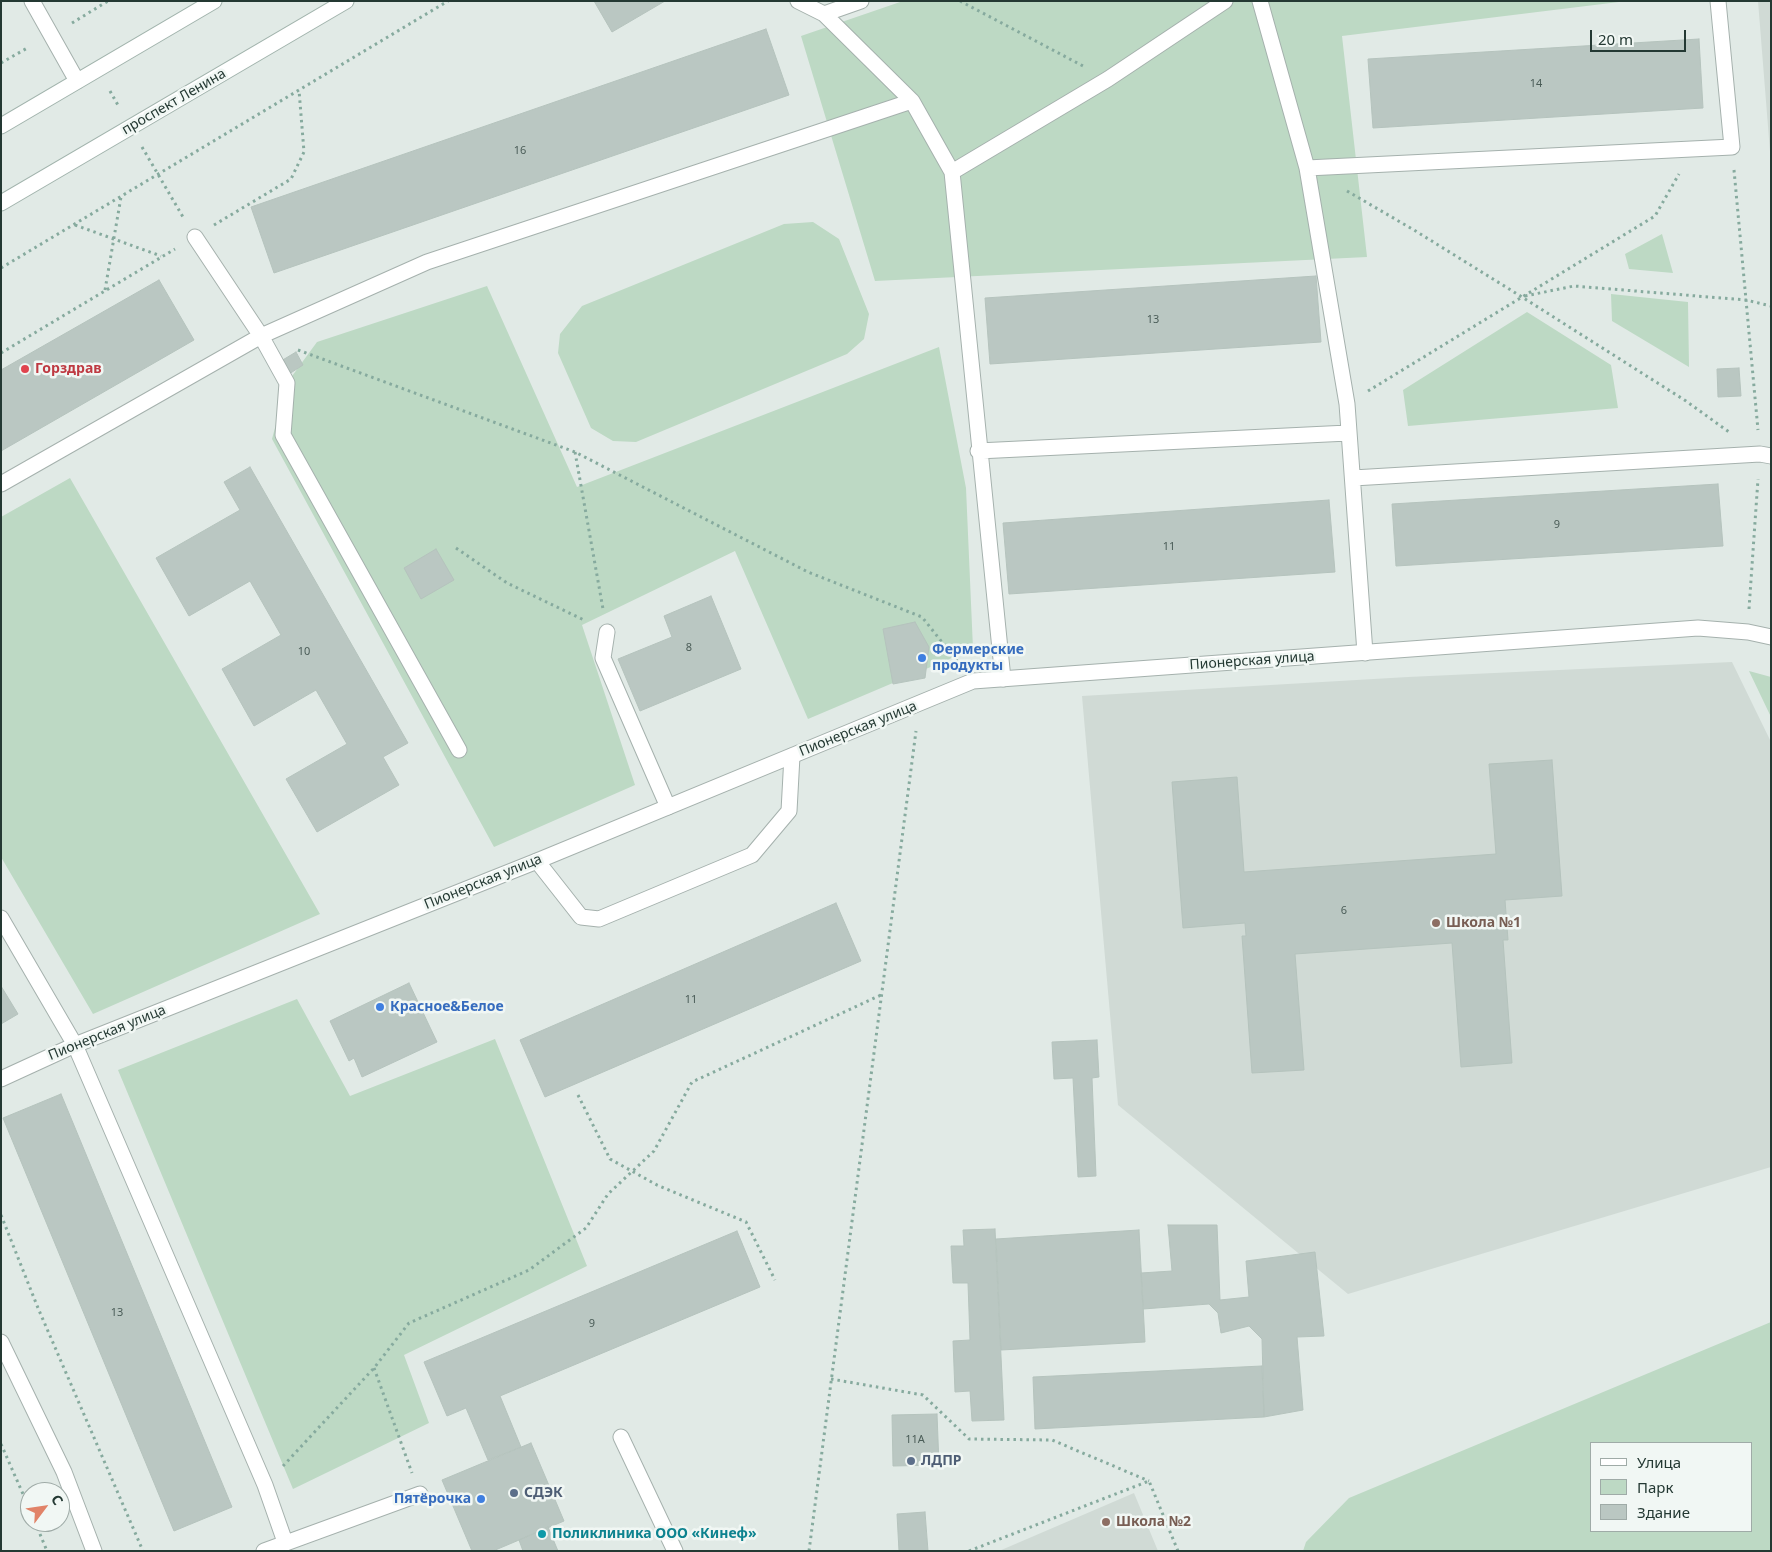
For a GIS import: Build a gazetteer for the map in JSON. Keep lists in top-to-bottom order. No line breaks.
{"streets":{"street":["проспект Ленина","Пионерская улица"]},"places":["Горздрав","Фермерские продукты","Школа №1","Красное&Белое","ЛДПР","СДЭК","Пятёрочка","Школа №2","Поликлиника ООО «Кинеф»"],"house_numbers":["14","16","13","9","11","8","10","6","11","13","9","11А"],"legend":["Улица","Парк","Здание"],"scale_bar":"20 m","north":"top right"}
